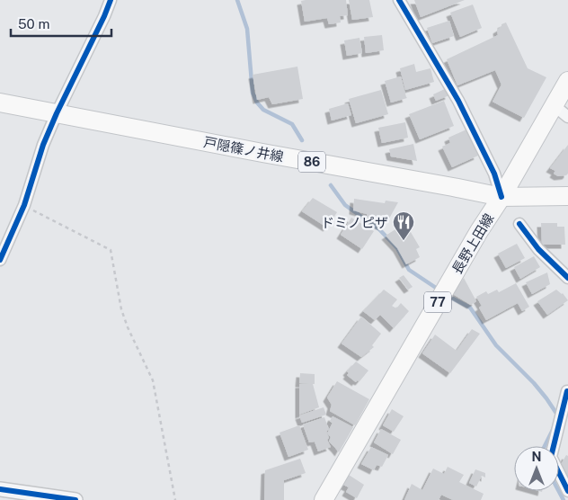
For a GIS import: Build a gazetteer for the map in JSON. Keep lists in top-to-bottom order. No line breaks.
{"streets":{"main road":["戸隠篠ノ井線","86","長野上田線","77"]},"crossings":[["戸隠篠ノ井線","長野上田線"]],"places":{"restaurant":["ドミノピザ"]},"scale_bar":"50 m","north":"top"}
